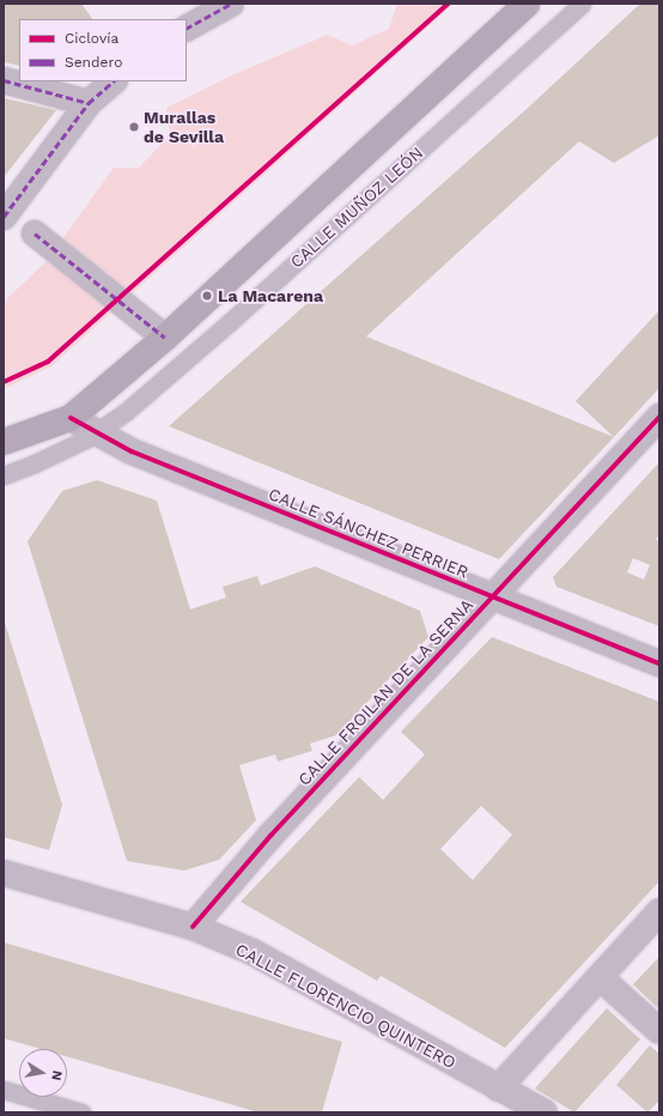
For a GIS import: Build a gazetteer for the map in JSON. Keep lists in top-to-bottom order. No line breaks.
{"streets":{"main road":["CALLE MUÑOZ LEÓN"],"street":["CALLE SÁNCHEZ PERRIER","CALLE FROILAN DE LA SERNA","CALLE FLORENCIO QUINTERO"]},"crossings":[["CALLE MUÑOZ LEÓN","CALLE SÁNCHEZ PERRIER"],["CALLE SÁNCHEZ PERRIER","CALLE FROILAN DE LA SERNA"],["CALLE FROILAN DE LA SERNA","CALLE FLORENCIO QUINTERO"]],"places":["Murallas de Sevilla","La Macarena"],"legend":["Ciclovía","Sendero"],"north":"right"}
